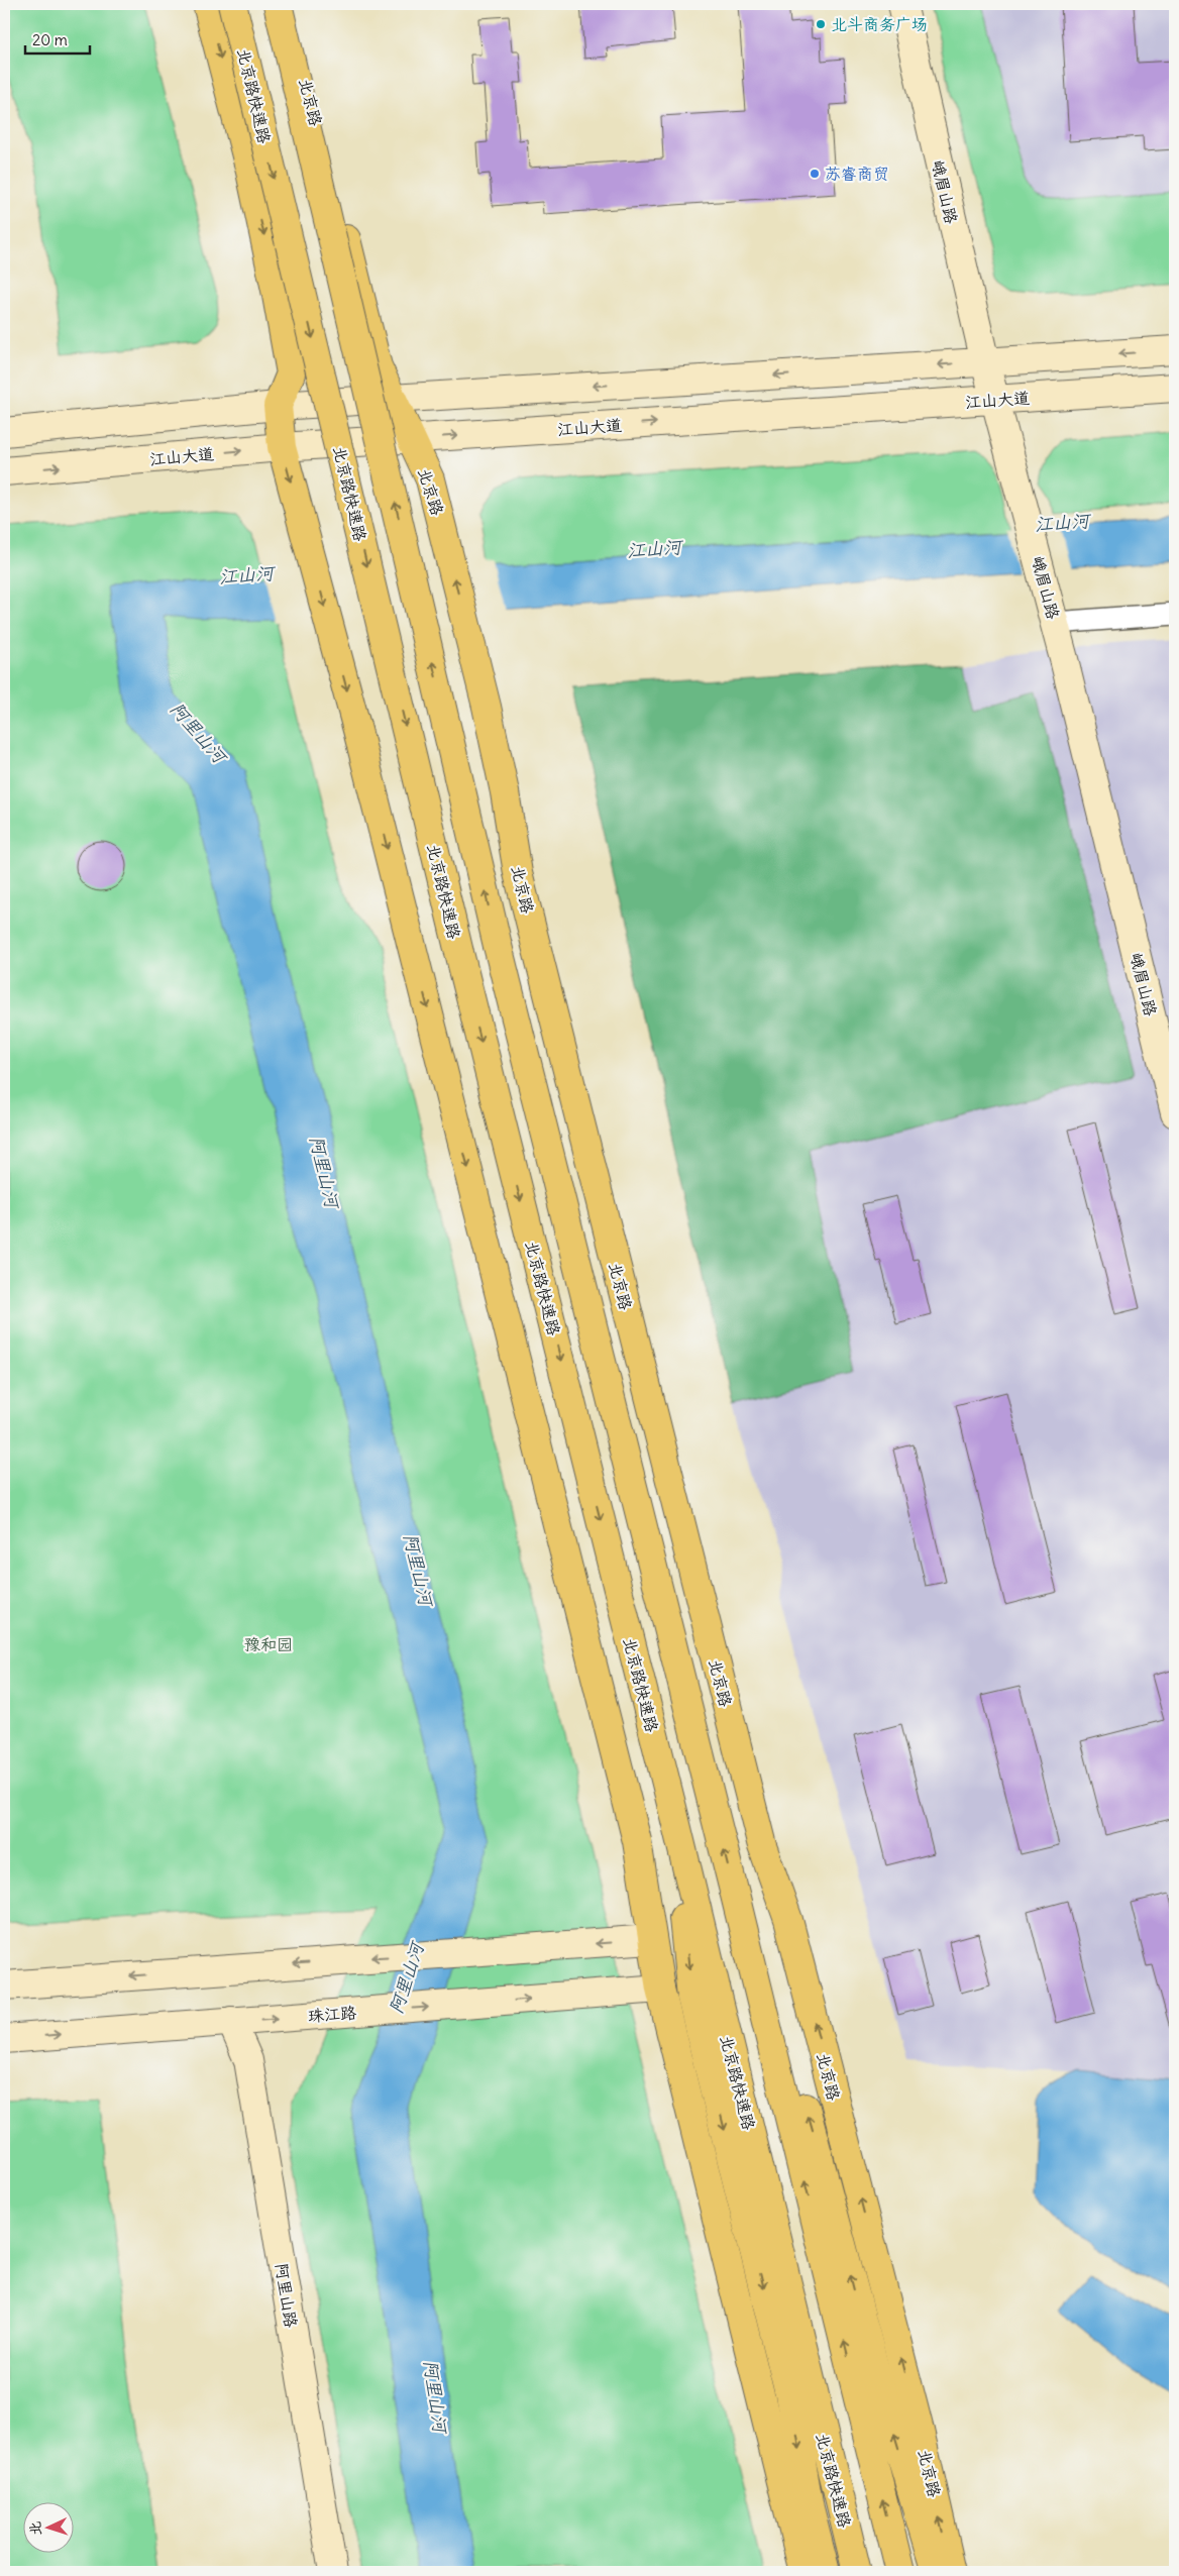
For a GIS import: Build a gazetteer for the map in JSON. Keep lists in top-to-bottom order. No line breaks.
{"streets":{"main road":["北京路快速路","北京路"],"street":["峨眉山路","江山大道","珠江路","阿里山路"]},"crossings":[["北京路","江山大道"],["峨眉山路","江山大道"],["珠江路","阿里山路"]],"water":["江山河","阿里山河"],"parks":["豫和园"],"places":["北斗商务广场","苏睿商贸"],"scale_bar":"20 m","north":"left"}
